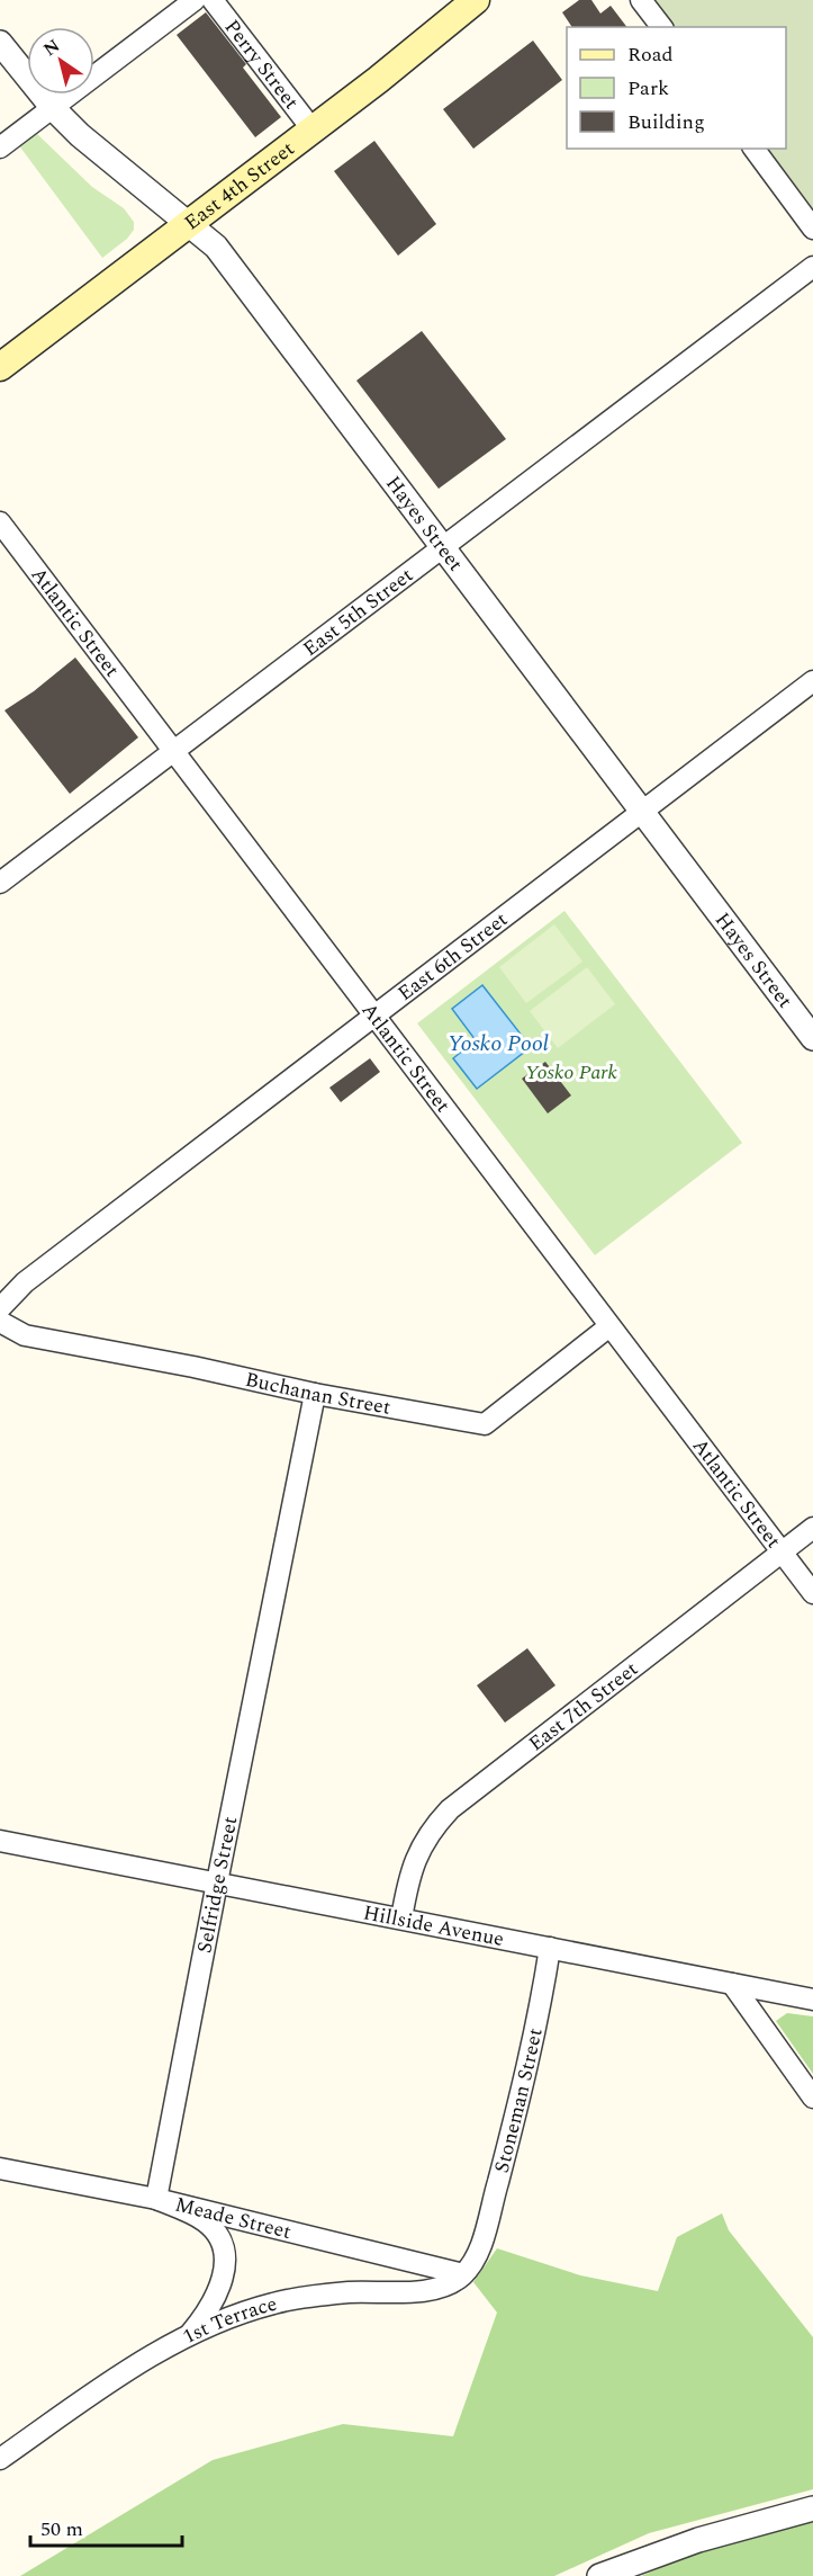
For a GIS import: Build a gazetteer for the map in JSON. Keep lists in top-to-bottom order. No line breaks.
{"streets":{"main road":["East 4th Street"],"street":["Perry Street","Hayes Street","East 5th Street","Atlantic Street","East 6th Street","Buchanan Street","East 7th Street","Selfridge Street","Hillside Avenue","Stoneman Street","Meade Street","1st Terrace"]},"crossings":[["Perry Street","East 4th Street"],["East 4th Street","Hayes Street"],["Hayes Street","East 5th Street"],["Hayes Street","East 6th Street"],["East 5th Street","Atlantic Street"],["Atlantic Street","East 6th Street"],["Atlantic Street","Buchanan Street"],["Atlantic Street","East 7th Street"],["Buchanan Street","Selfridge Street"],["East 7th Street","Hillside Avenue"],["Selfridge Street","Hillside Avenue"],["Selfridge Street","Meade Street"],["Hillside Avenue","Stoneman Street"],["Stoneman Street","Meade Street"],["Stoneman Street","1st Terrace"],["Meade Street","1st Terrace"]],"water":["Yosko Pool"],"parks":["Yosko Park"],"legend":["Road","Park","Building"],"scale_bar":"50 m","north":"top left"}
